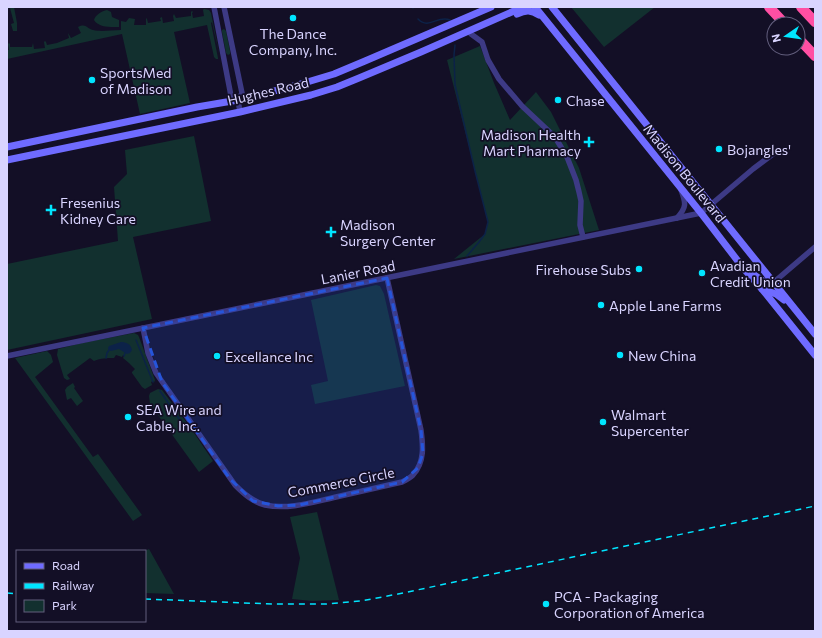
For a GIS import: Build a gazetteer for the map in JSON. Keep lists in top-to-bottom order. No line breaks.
{"streets":{"main road":["Hughes Road","Madison Boulevard"],"street":["Lanier Road","Commerce Circle"]},"crossings":[["Madison Boulevard","Lanier Road"],["Lanier Road","Commerce Circle"]],"places":{"other":["The Dance Company, Inc.","SportsMed of Madison","Chase","Bojangles'","Firehouse Subs","Avadian Credit Union","Apple Lane Farms","New China","Excellance Inc","SEA Wire and Cable, Inc.","Walmart Supercenter","PCA - Packaging Corporation of America"],"health":["Madison Health Mart Pharmacy","Fresenius Kidney Care","Madison Surgery Center"]},"legend":["Road","Railway","Park"],"north":"left"}
